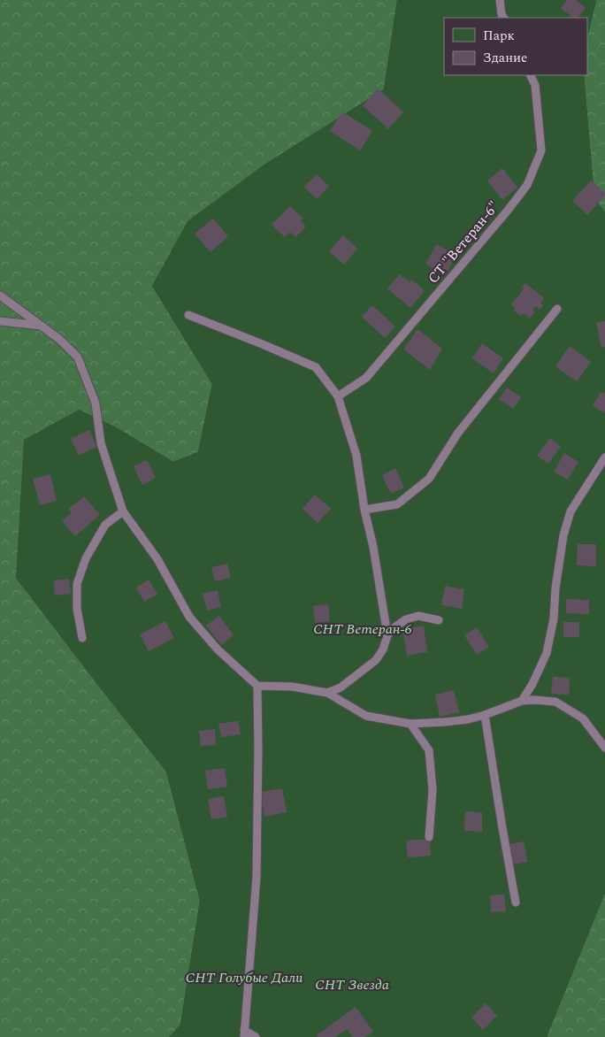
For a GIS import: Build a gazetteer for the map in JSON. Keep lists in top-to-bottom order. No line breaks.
{"streets":{"lane":["СТ \"Ветеран-6\""]},"parks":["СНТ Ветеран-6","СНТ Голубые Дали","СНТ Звезда"],"legend":["Парк","Здание"]}
